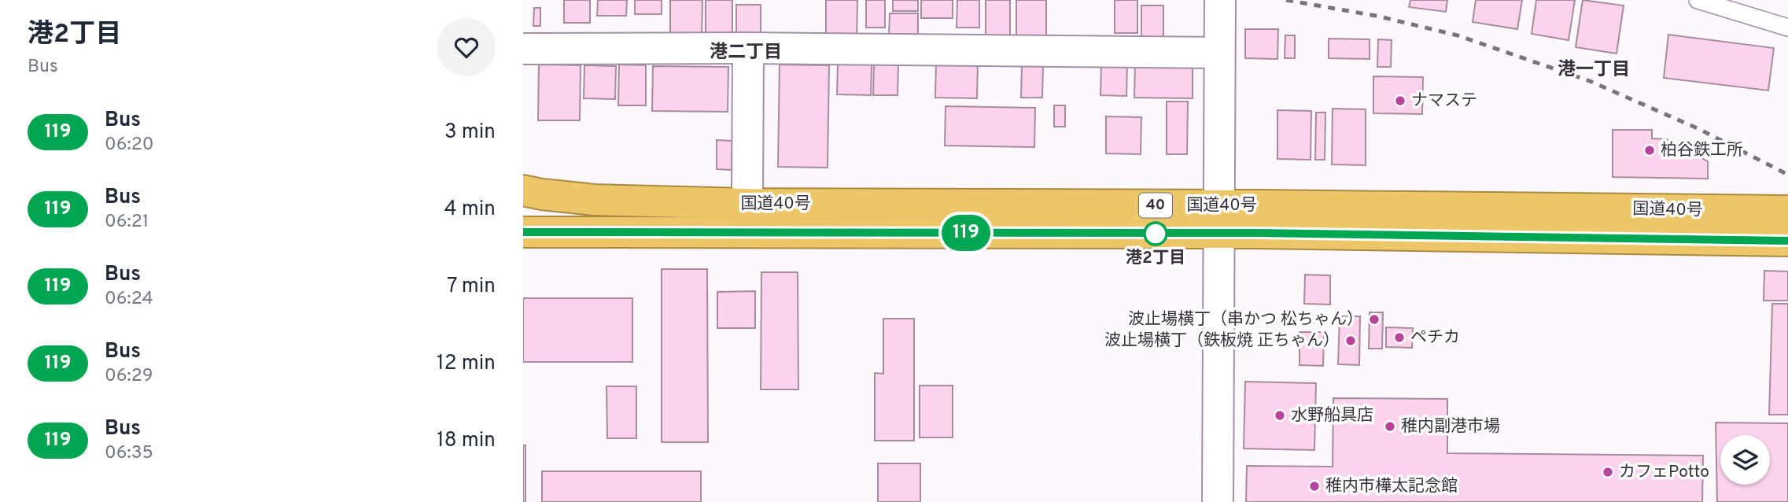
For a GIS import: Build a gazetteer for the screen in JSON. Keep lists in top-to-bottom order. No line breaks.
{"streets":{"highway":["国道40号","40"]},"districts":["港二丁目","港一丁目"],"places":["ナマステ","柏谷鉄工所","港2丁目","波止場横丁（串かつ 松ちゃん）","ペチカ","波止場横丁（鉄板焼 正ちゃん）","水野船具店","稚内副港市場","カフェPotto","稚内市樺太記念館"],"lines":["bus line 119"],"page":{"heading":["港2丁目","Bus"],"on_map":"119","list":[{"mark":"119","name":"Bus","note":"06:20","value":"3 min"},{"mark":"119","name":"Bus","note":"06:21","value":"4 min"},{"mark":"119","name":"Bus","note":"06:24","value":"7 min"},{"mark":"119","name":"Bus","note":"06:29","value":"12 min"},{"mark":"119","name":"Bus","note":"06:35","value":"18 min"}]}}
